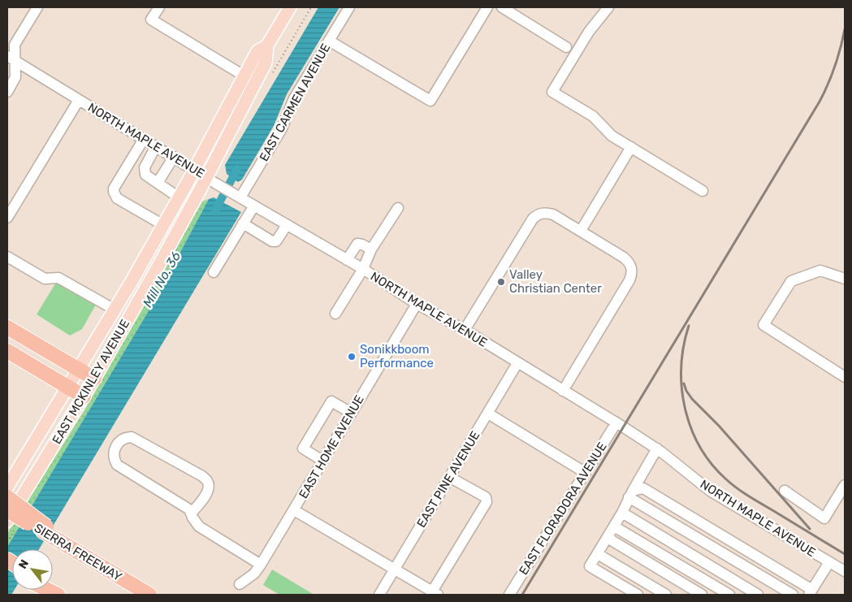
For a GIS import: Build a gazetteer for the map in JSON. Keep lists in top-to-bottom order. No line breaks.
{"streets":{"highway":["SIERRA FREEWAY"],"main road":["EAST MCKINLEY AVENUE"],"street":["EAST CARMEN AVENUE","NORTH MAPLE AVENUE","EAST HOME AVENUE","EAST PINE AVENUE","EAST FLORADORA AVENUE"]},"crossings":[["EAST CARMEN AVENUE","NORTH MAPLE AVENUE"],["NORTH MAPLE AVENUE","EAST MCKINLEY AVENUE"],["NORTH MAPLE AVENUE","EAST HOME AVENUE"],["NORTH MAPLE AVENUE","EAST PINE AVENUE"],["NORTH MAPLE AVENUE","EAST FLORADORA AVENUE"]],"water":["Mill No. 36"],"places":["Valley Christian Center","Sonikkboom Performance"],"north":"top left"}
